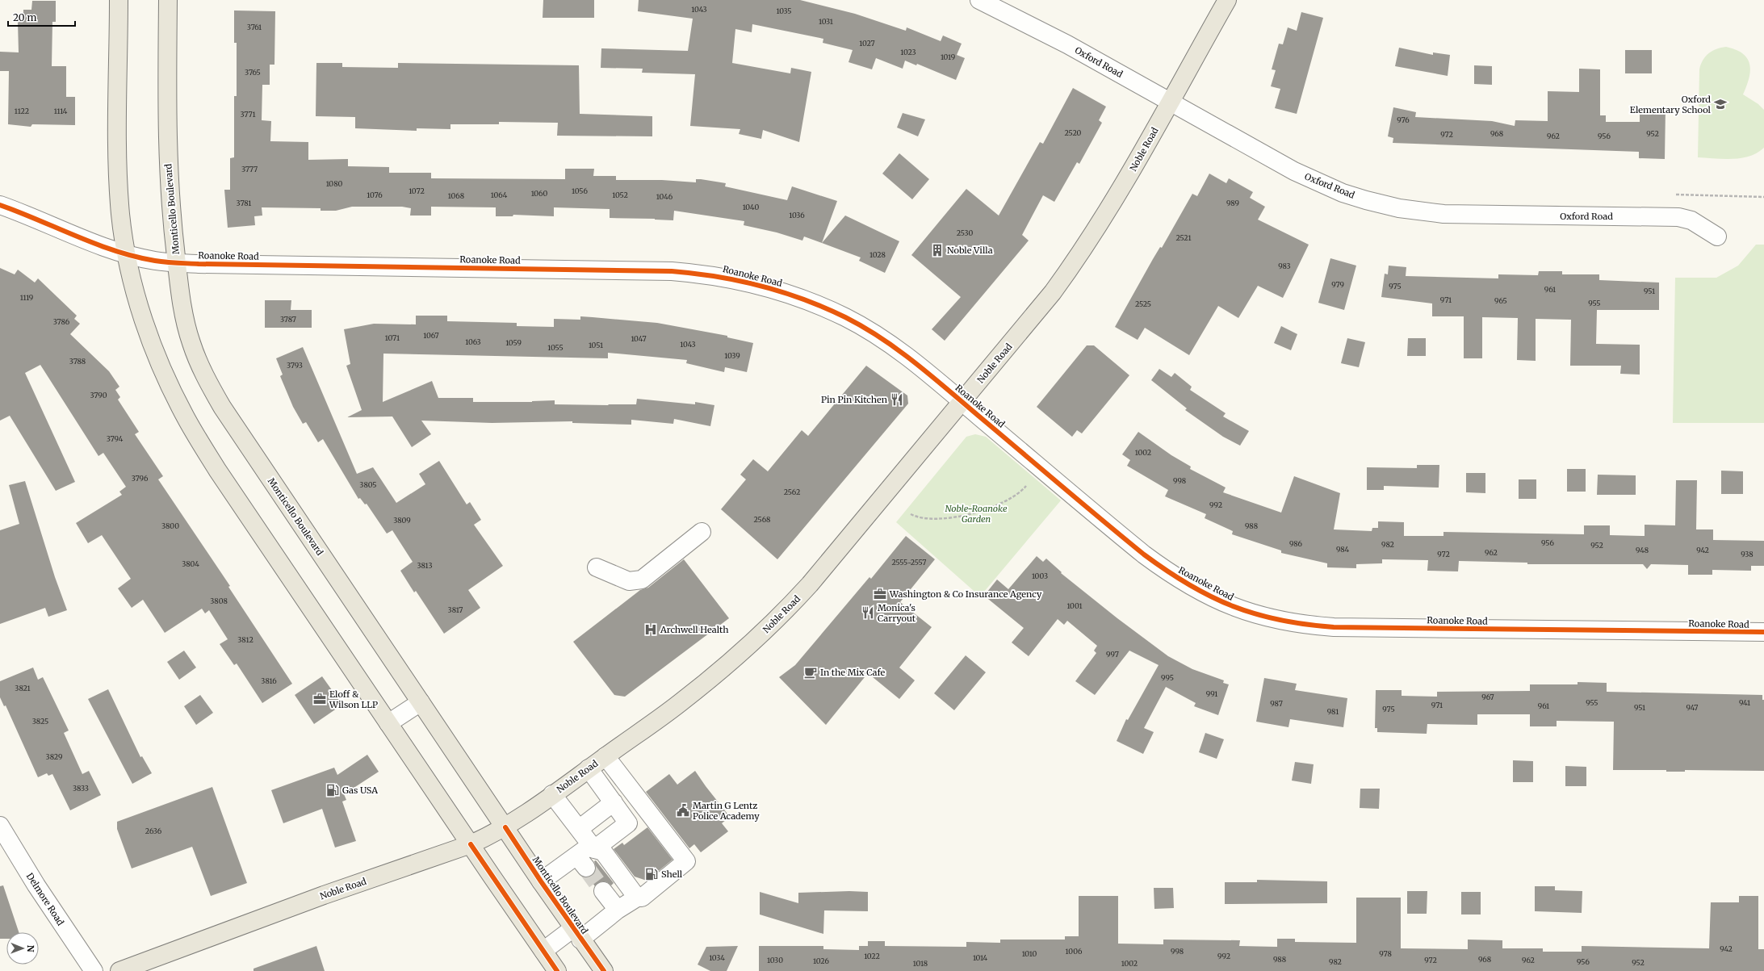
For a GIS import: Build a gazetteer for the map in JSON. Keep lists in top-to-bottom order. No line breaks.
{"streets":{"main road":["Noble Road","Monticello Boulevard"],"street":["Oxford Road","Roanoke Road","Delmore Road"]},"crossings":[["Oxford Road","Noble Road"],["Noble Road","Monticello Boulevard"],["Noble Road","Roanoke Road"],["Monticello Boulevard","Roanoke Road"]],"parks":["Noble-Roanoke Garden"],"places":{"school or university":["Oxford Elementary School"],"building":["Noble Villa"],"restaurant":["Pin Pin Kitchen","Monica's Carryout"],"office":["Washington & Co Insurance Agency","Eloff & Wilson LLP"],"hospital":["Archwell Health"],"cafe":["In the Mix Cafe"],"fuel station":["Gas USA","Shell"],"public building":["Martin G Lentz Police Academy"]},"house_numbers":["1043","1035","1031","3761","1027","1023","1019","3765","1122","1114","3771","976","2520","968","952","972","962","956","3777","1080","1072","1056","1060","1076","1064","1052","1068","1046","3781","989","1040","1036","2530","2521","1028","983","979","975","961","951","1119","971","965","955","2525","3787","3786","1067","1071","1047","1063","1059","1043","1051","1055","1039","3788","3793","3790","3794","1002","3796","998","3805","2562","992","2568","3809","3800","988","956","986","982","952","984","948","942","962","972","938","2555-2557","3804","3813","1003","3808","1001","3817","3812","997","995","3816","3821","991","967","955","941","987","971","961","951","947","975","981","3825","3829","3833","2636","942","1006","998","1010","978","1022","992","1034","1014","988","968","1030","972","962","1026","982","956","952","1018","1002"],"scale_bar":"20 m","north":"right"}
